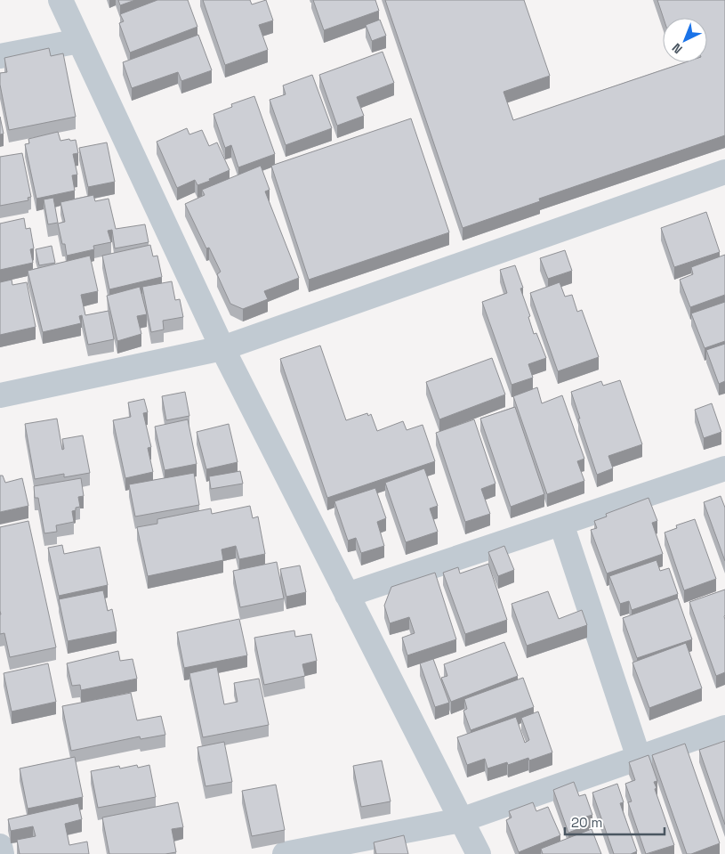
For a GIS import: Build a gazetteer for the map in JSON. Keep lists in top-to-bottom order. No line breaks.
{"scale_bar":"20 m","north":"bottom left"}
